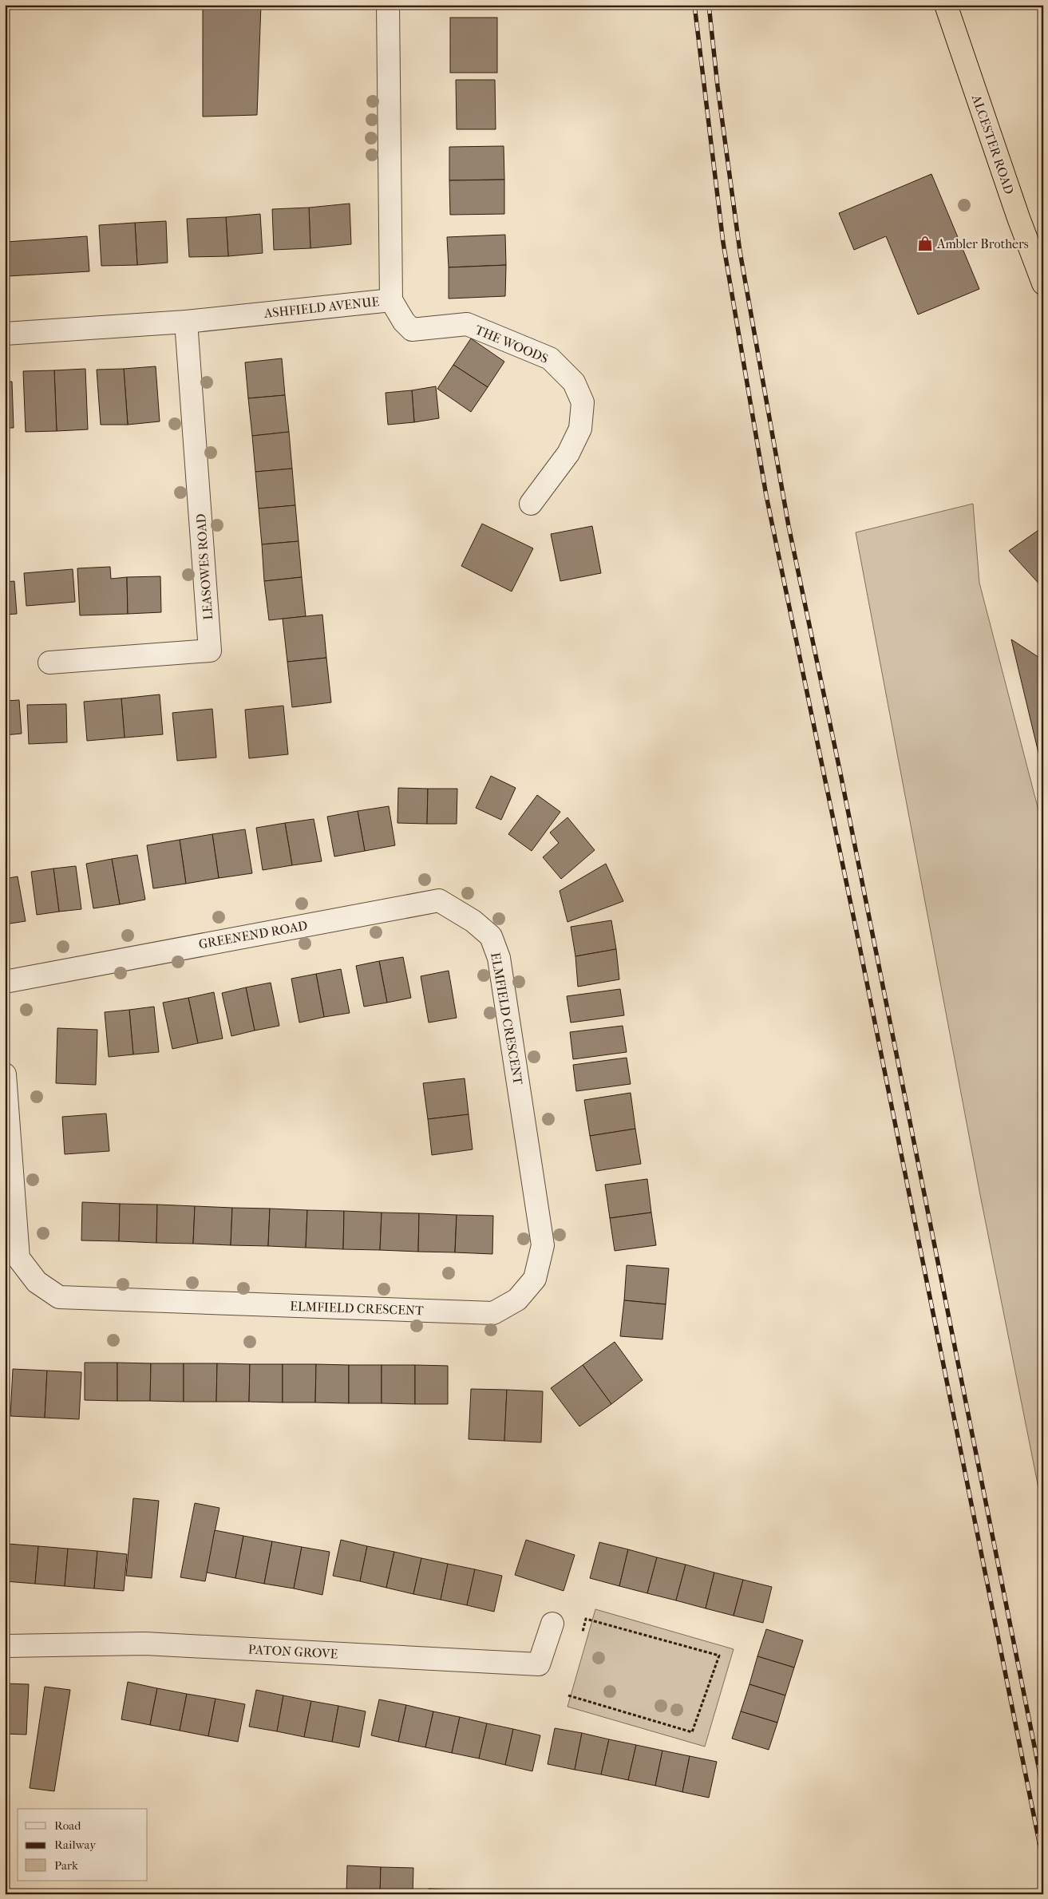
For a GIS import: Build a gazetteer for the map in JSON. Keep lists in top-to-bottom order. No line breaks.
{"streets":{"highway":["ALCESTER ROAD"],"street":["ASHFIELD AVENUE","THE WOODS","LEASOWES ROAD","GREENEND ROAD","ELMFIELD CRESCENT","PATON GROVE"]},"crossings":[["ASHFIELD AVENUE","THE WOODS"],["ASHFIELD AVENUE","LEASOWES ROAD"],["GREENEND ROAD","ELMFIELD CRESCENT"]],"places":{"shop":["Ambler Brothers"]},"legend":["Road","Railway","Park"]}
